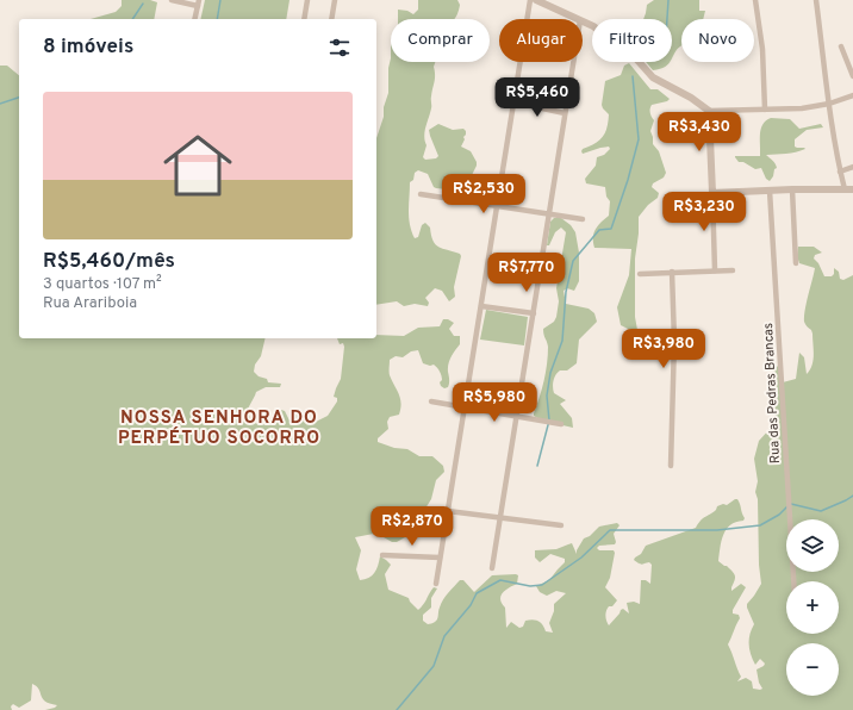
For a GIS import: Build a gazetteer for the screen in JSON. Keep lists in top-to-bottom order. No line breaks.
{"streets":{"street":["Rua das Pedras Brancas"]},"districts":["NOSSA SENHORA DO PERPÉTUO SOCORRO"],"page":{"chip":["Comprar","Alugar","Filtros","Novo"],"heading":"8 imóveis","list":[{"name":"R$5,460/mês","note":"3 quartos · 107 m² · Rua Arariboia"}],"price":["R$5,460","R$3,430","R$2,530","R$3,230","R$7,770","R$3,980","R$5,980","R$2,870"],"map_buttons":["+","−"]}}
